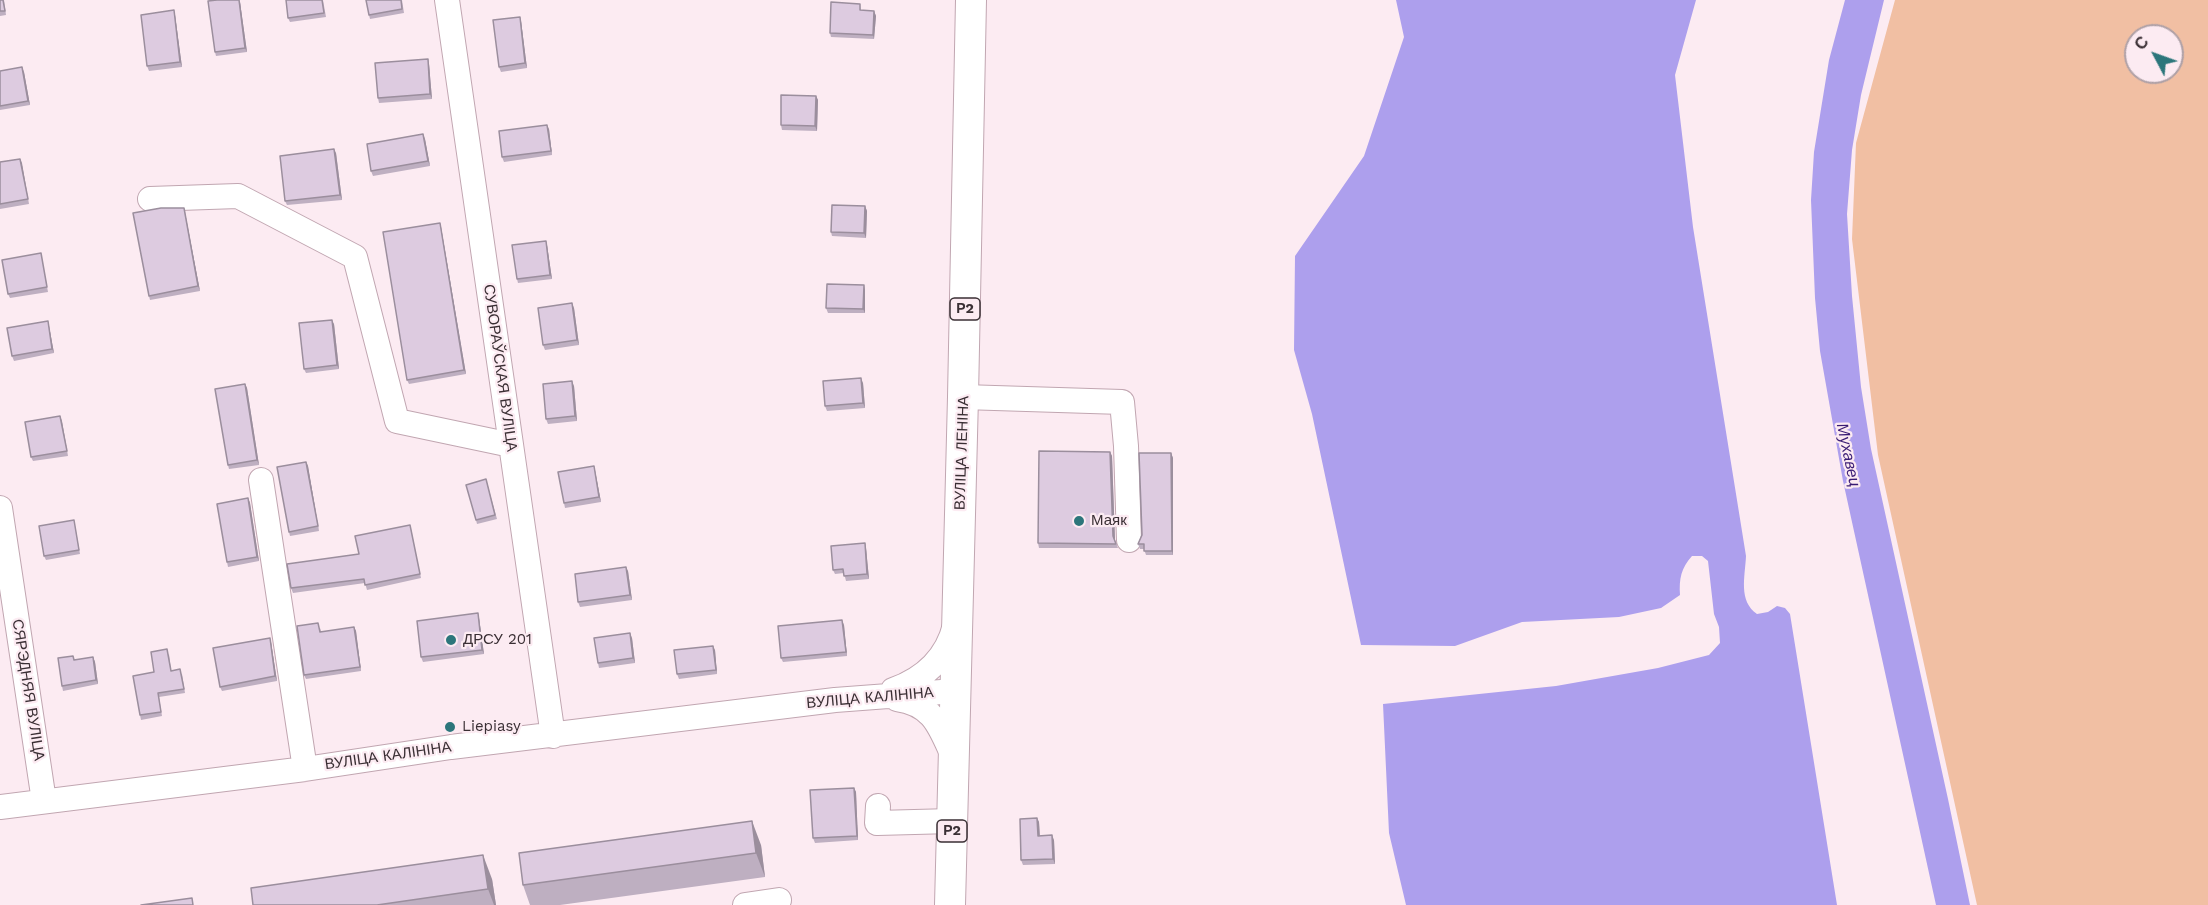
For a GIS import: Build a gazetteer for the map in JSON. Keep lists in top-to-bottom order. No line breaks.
{"streets":{"main road":["Р2","ВУЛІЦА ЛЕНІНА"],"street":["СУВОРАЎСКАЯ ВУЛІЦА","СЯРЭДНЯЯ ВУЛІЦА","ВУЛІЦА КАЛІНІНА"]},"crossings":[["СУВОРАЎСКАЯ ВУЛІЦА","ВУЛІЦА КАЛІНІНА"],["ВУЛІЦА ЛЕНІНА","ВУЛІЦА КАЛІНІНА"],["СЯРЭДНЯЯ ВУЛІЦА","ВУЛІЦА КАЛІНІНА"]],"water":["Мухавец"],"places":["Маяк","ДРСУ 201","Liepiasy"],"north":"top left"}
